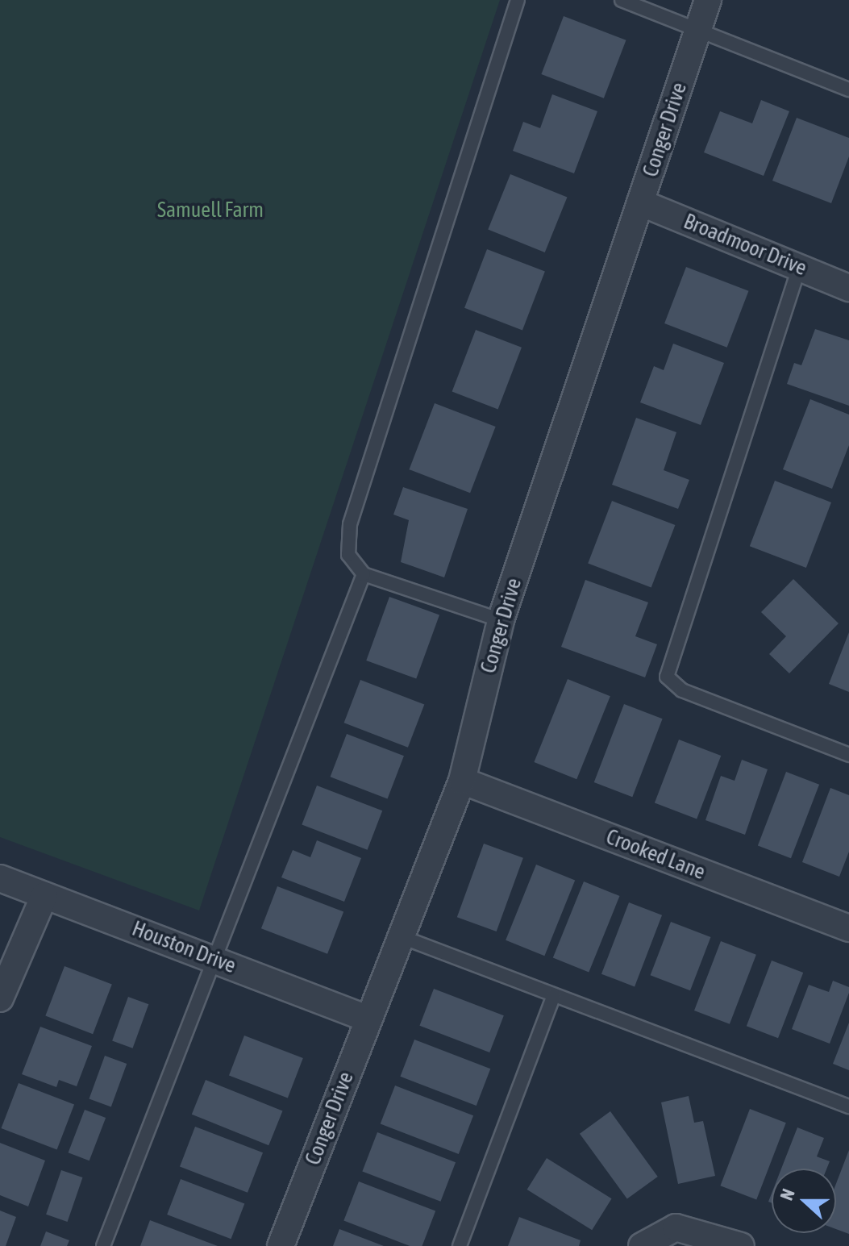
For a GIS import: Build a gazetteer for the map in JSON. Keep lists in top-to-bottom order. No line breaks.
{"streets":{"street":["Conger Drive","Broadmoor Drive","Crooked Lane","Houston Drive"]},"crossings":[["Conger Drive","Broadmoor Drive"],["Conger Drive","Crooked Lane"],["Conger Drive","Houston Drive"]],"parks":["Samuell Farm"],"north":"left"}
